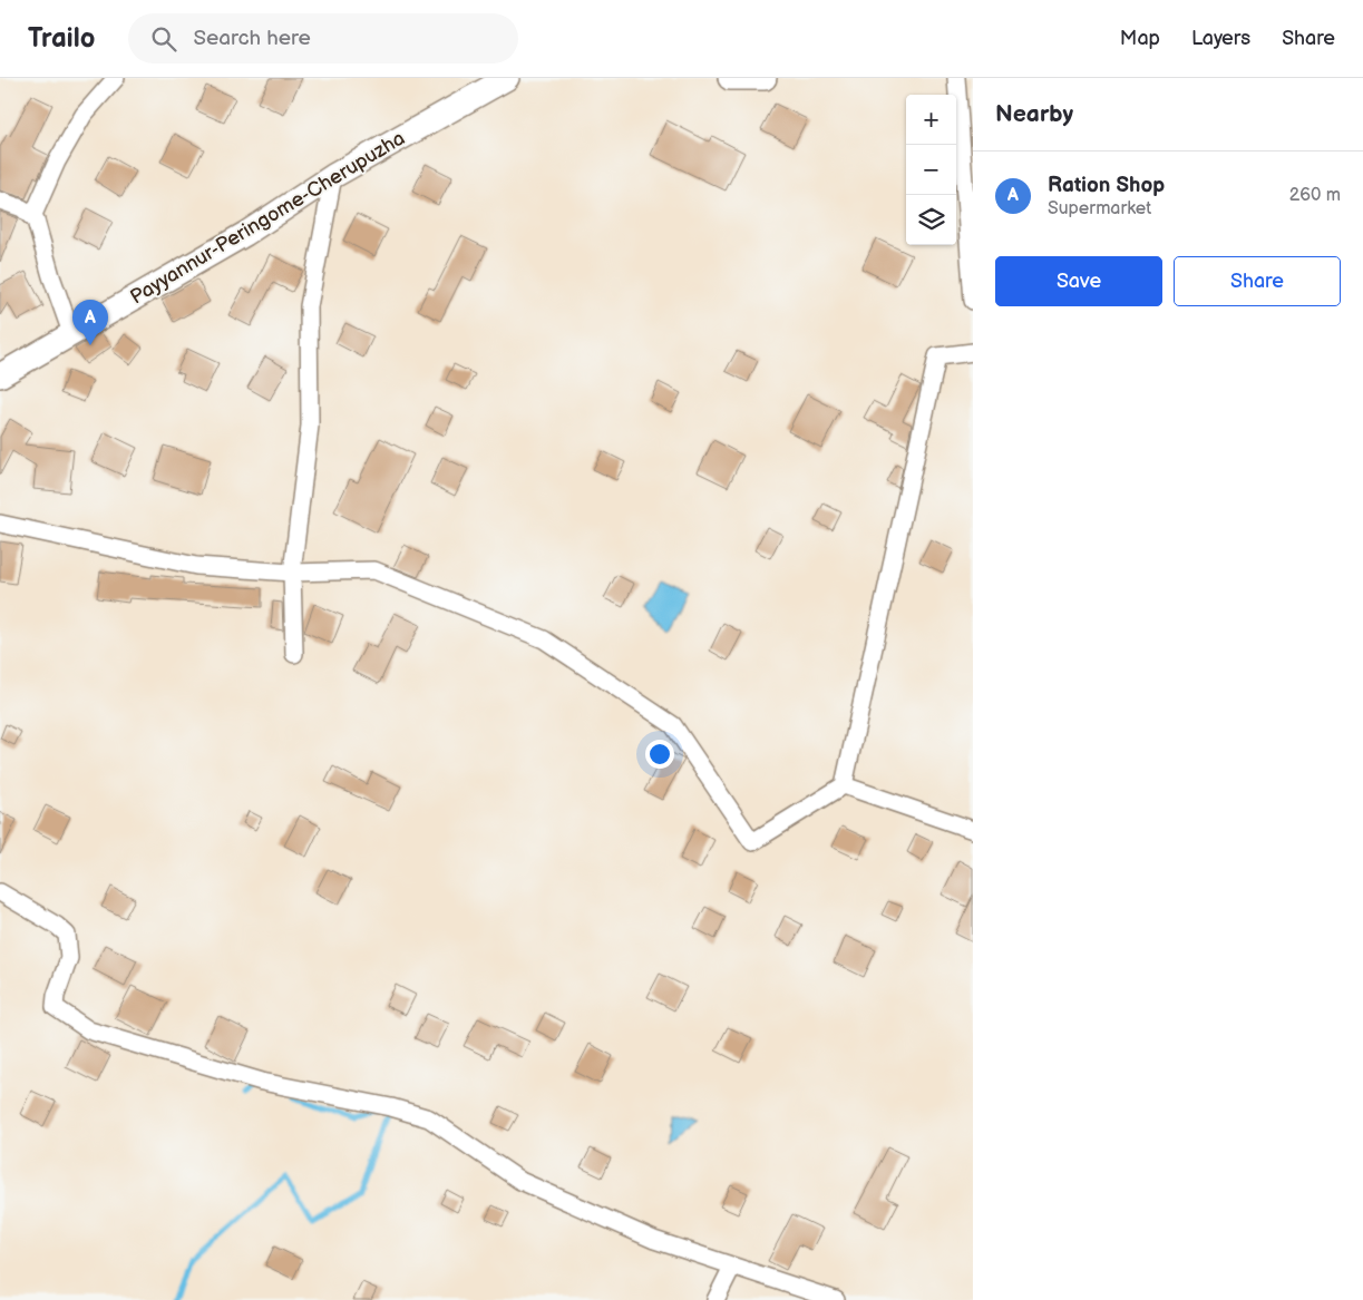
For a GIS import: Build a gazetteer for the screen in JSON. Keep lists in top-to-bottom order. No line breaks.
{"streets":{"main road":["Payyannur-Peringome-Cherupuzha"]},"page":{"header":"Trailo","search":"Search here","nav":["Map","Layers","Share"],"heading":"Nearby","map_buttons":["+","−"],"list":[{"mark":"A","name":"Ration Shop","note":"Supermarket","value":"260 m"}],"buttons":["Save","Share"],"pins":"A"}}
